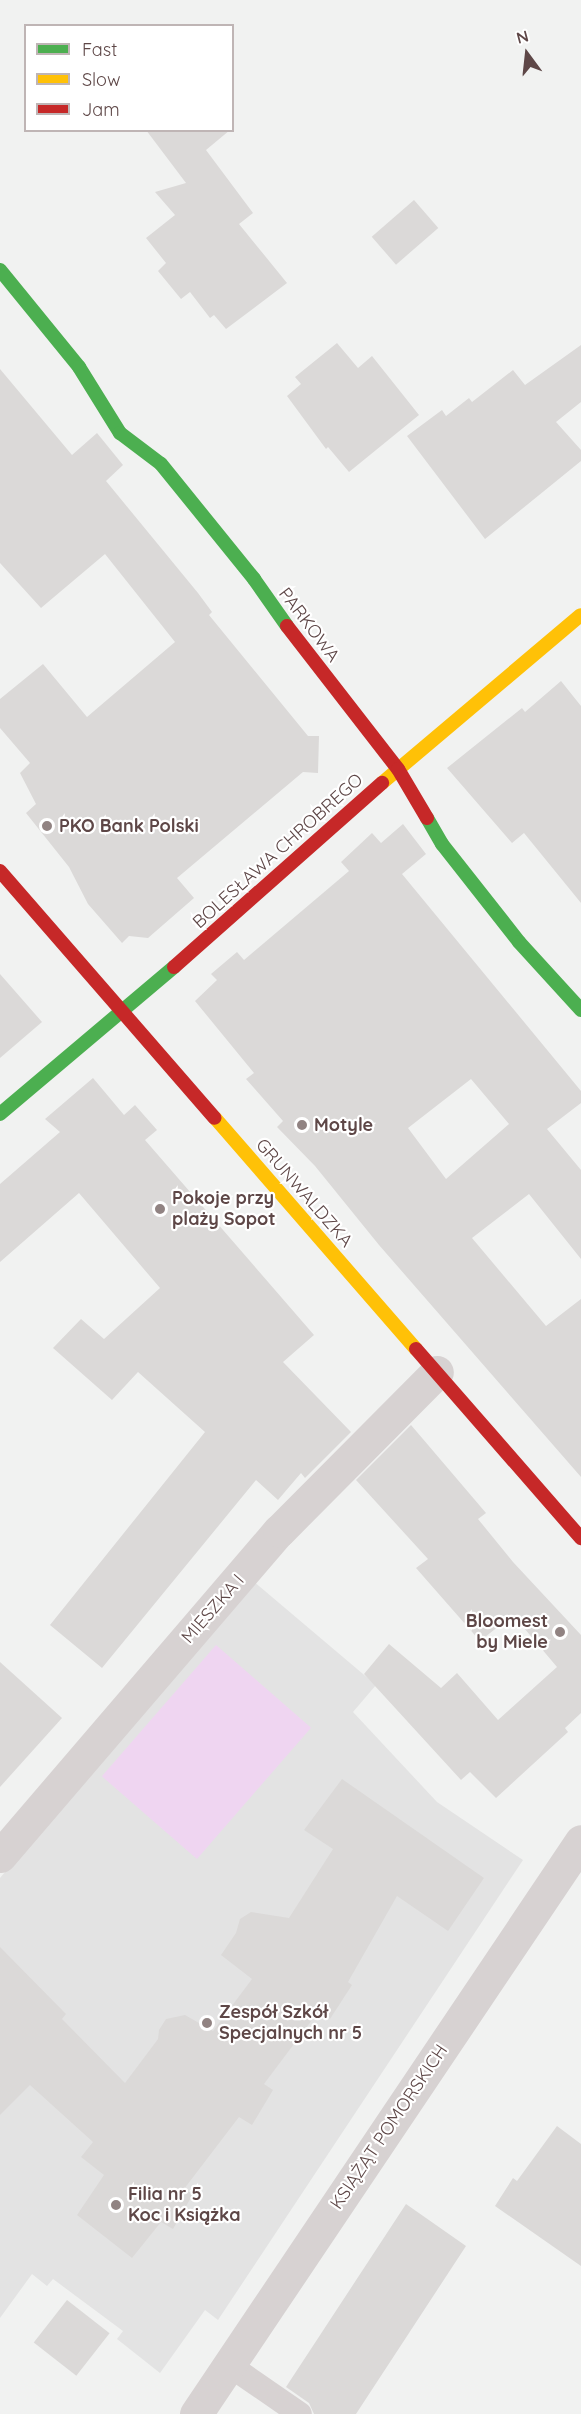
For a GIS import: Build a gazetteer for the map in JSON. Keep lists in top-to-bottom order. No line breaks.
{"streets":{"street":["PARKOWA","BOLESŁAWA CHROBREGO","GRUNWALDZKA","MIESZKA I","KSIĄŻĄT POMORSKICH"]},"crossings":[["PARKOWA","BOLESŁAWA CHROBREGO"],["BOLESŁAWA CHROBREGO","GRUNWALDZKA"],["GRUNWALDZKA","MIESZKA I"]],"places":["PKO Bank Polski","Motyle","Pokoje przy plaży Sopot","Bloomest by Miele","Zespół Szkół Specjalnych nr 5","Filia nr 5 Koc i Książka"],"legend":["Fast","Slow","Jam"],"north":"top"}
